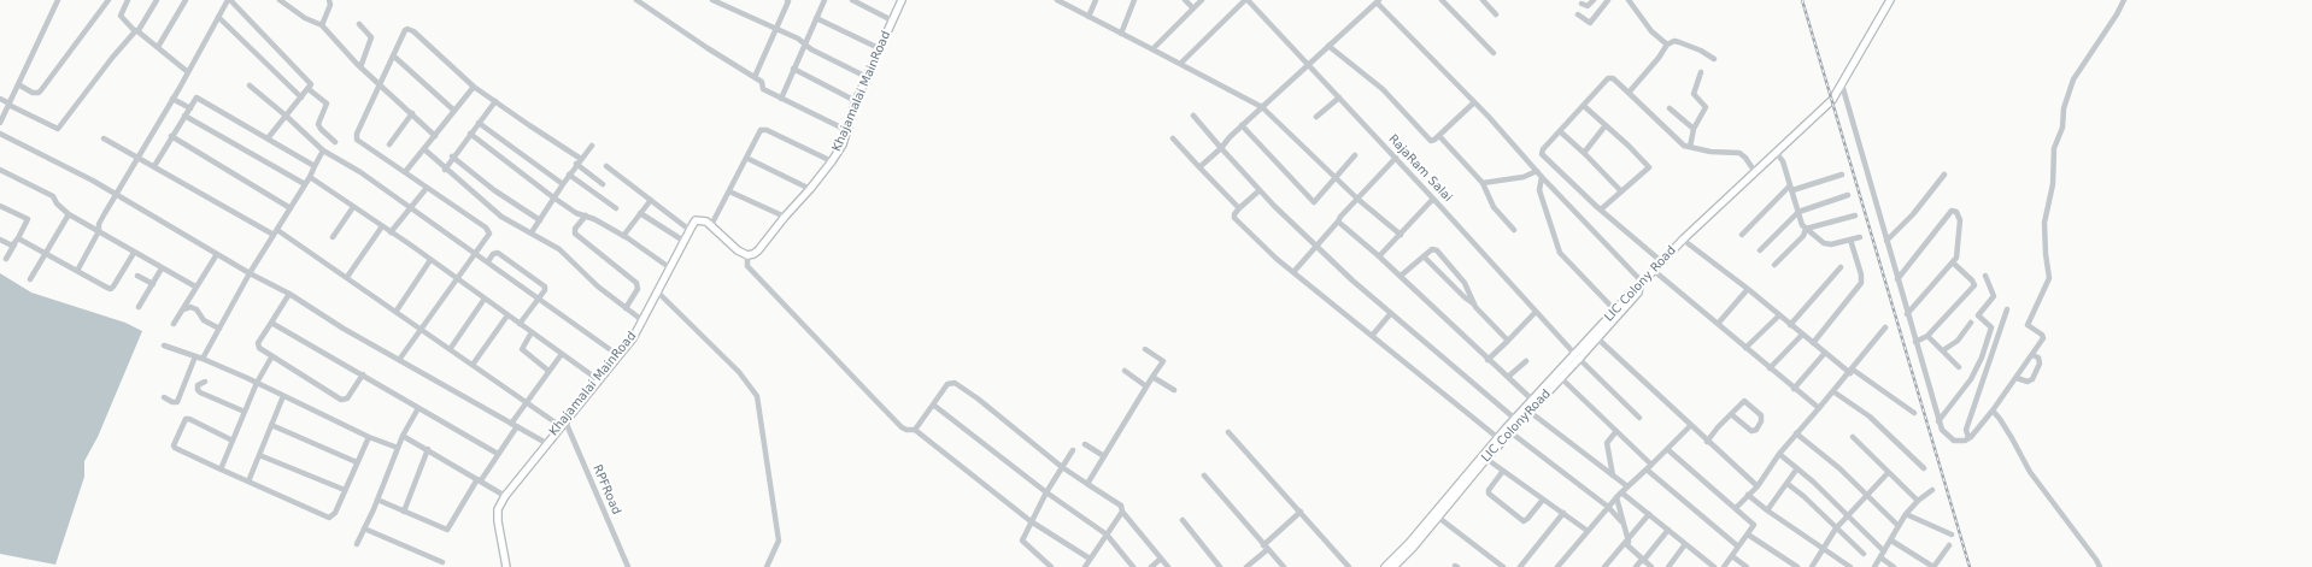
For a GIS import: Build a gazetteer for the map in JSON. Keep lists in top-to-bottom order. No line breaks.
{"streets":{"main road":["Khajamalai MainRoad","LIC Colony Road","LIC ColonyRoad"],"street":["RajaRam Salai","RPFRoad"]},"crossings":[["Khajamalai MainRoad","RPFRoad"],["RajaRam Salai","LIC ColonyRoad"],["LIC Colony Road","LIC ColonyRoad"]]}
